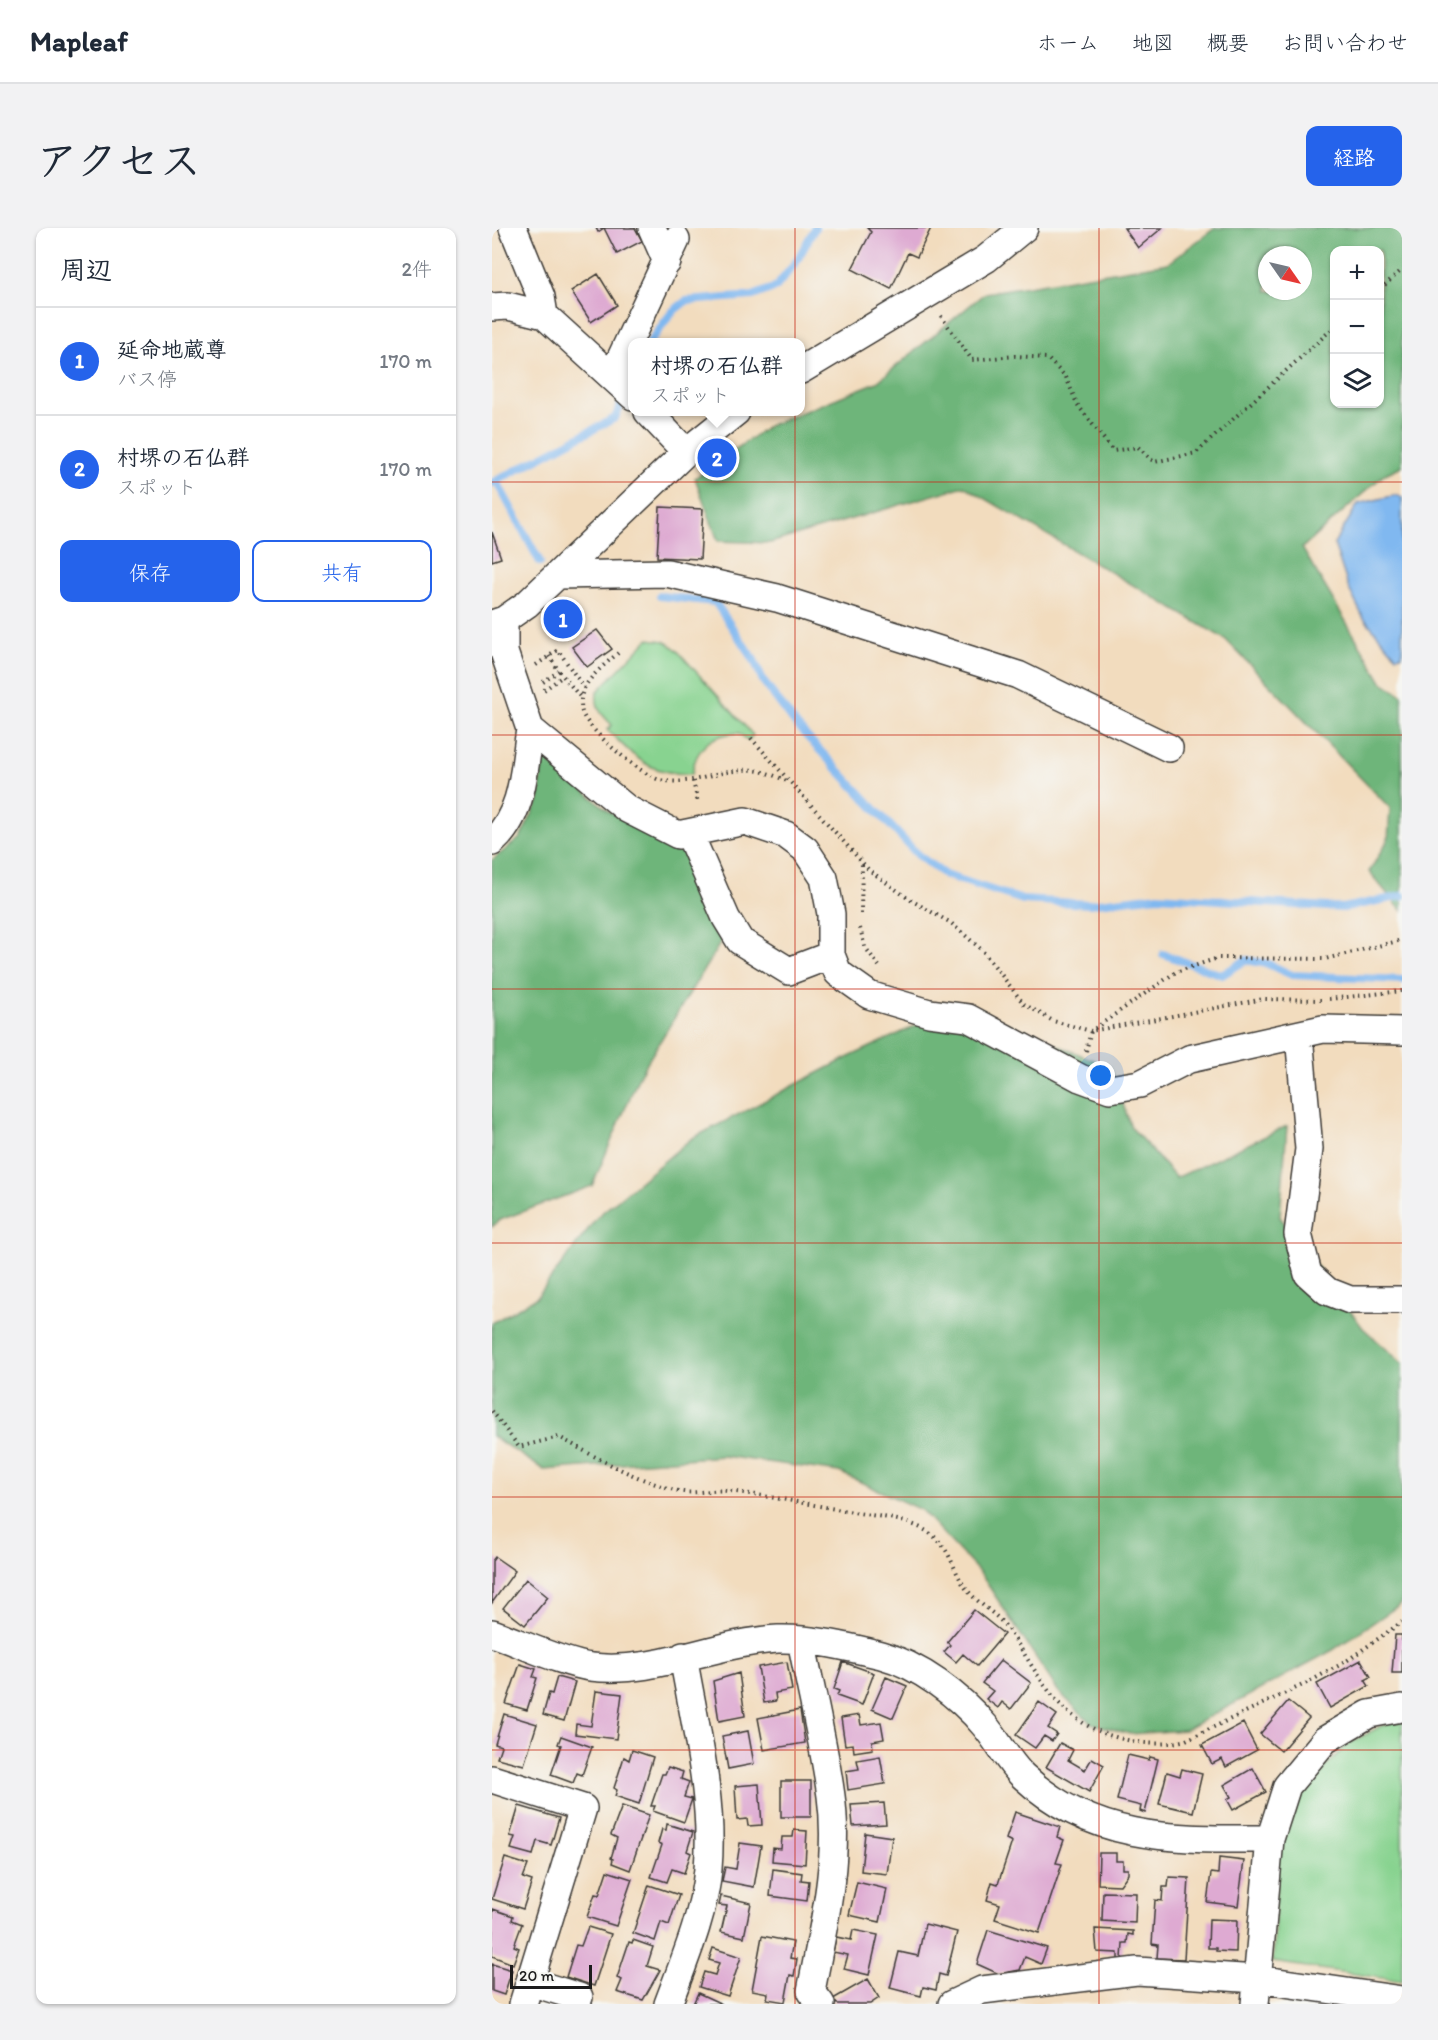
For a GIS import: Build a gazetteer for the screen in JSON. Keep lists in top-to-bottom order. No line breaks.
{"scale_bar":"20 m","north":"bottom right","page":{"header":"Mapleaf","nav":["ホーム","地図","概要","お問い合わせ"],"title":"アクセス","buttons":["経路",["保存","共有"]],"heading":["周辺","2件"],"map_buttons":["+","−"],"list":[{"mark":"1","name":"延命地蔵尊","note":"バス停","value":"170 m"},{"mark":"2","name":"村堺の石仏群","note":"スポット","value":"170 m"}],"popup":["村堺の石仏群","スポット"],"pins":["2","1"],"scale":"20 m"}}
